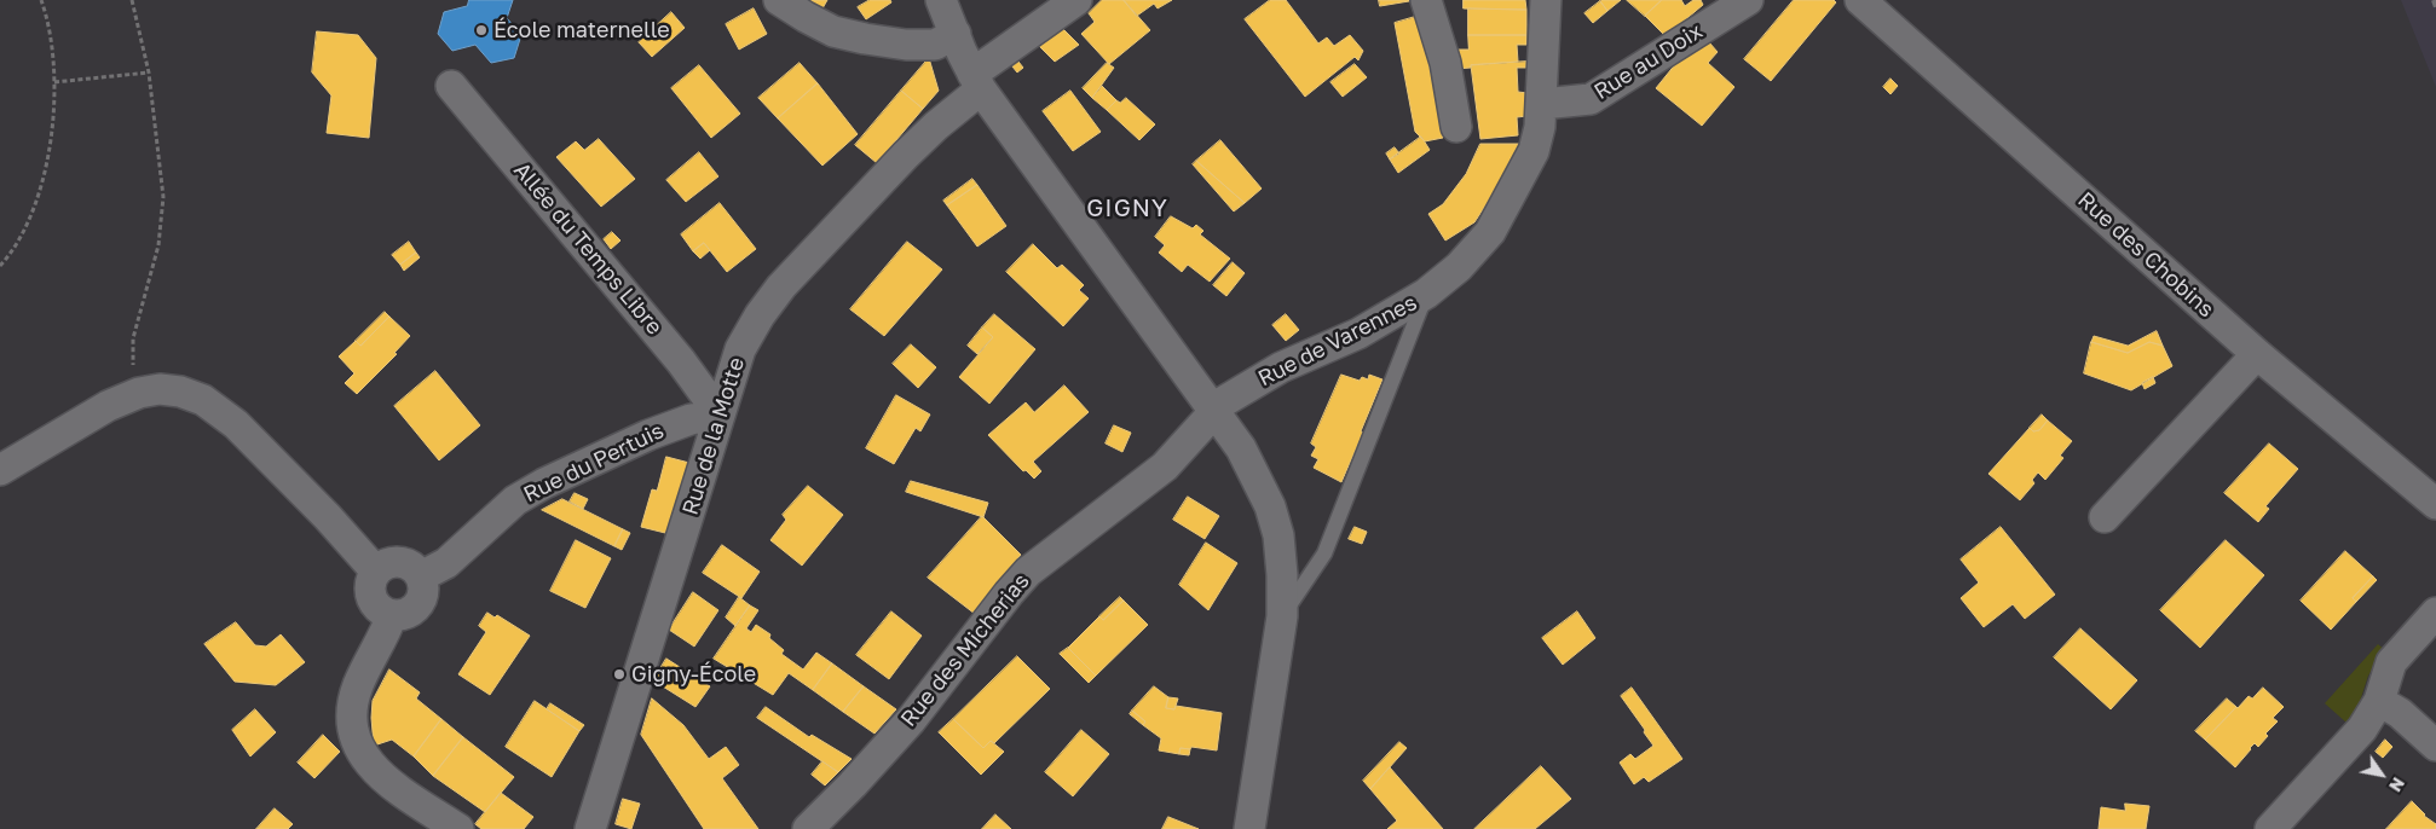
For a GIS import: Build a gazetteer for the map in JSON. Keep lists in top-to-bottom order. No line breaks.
{"streets":{"street":["Rue au Doix","Allée du Temps Libre","Rue des Chobins","Rue de Varennes","Rue de la Motte","Rue du Pertuis","Rue des Micherias"]},"crossings":[["Rue au Doix","Rue de Varennes"],["Allée du Temps Libre","Rue de la Motte"],["Allée du Temps Libre","Rue du Pertuis"],["Rue de Varennes","Rue des Micherias"],["Rue de la Motte","Rue du Pertuis"]],"districts":["GIGNY"],"places":["École maternelle","Gigny-École"],"north":"bottom right"}
